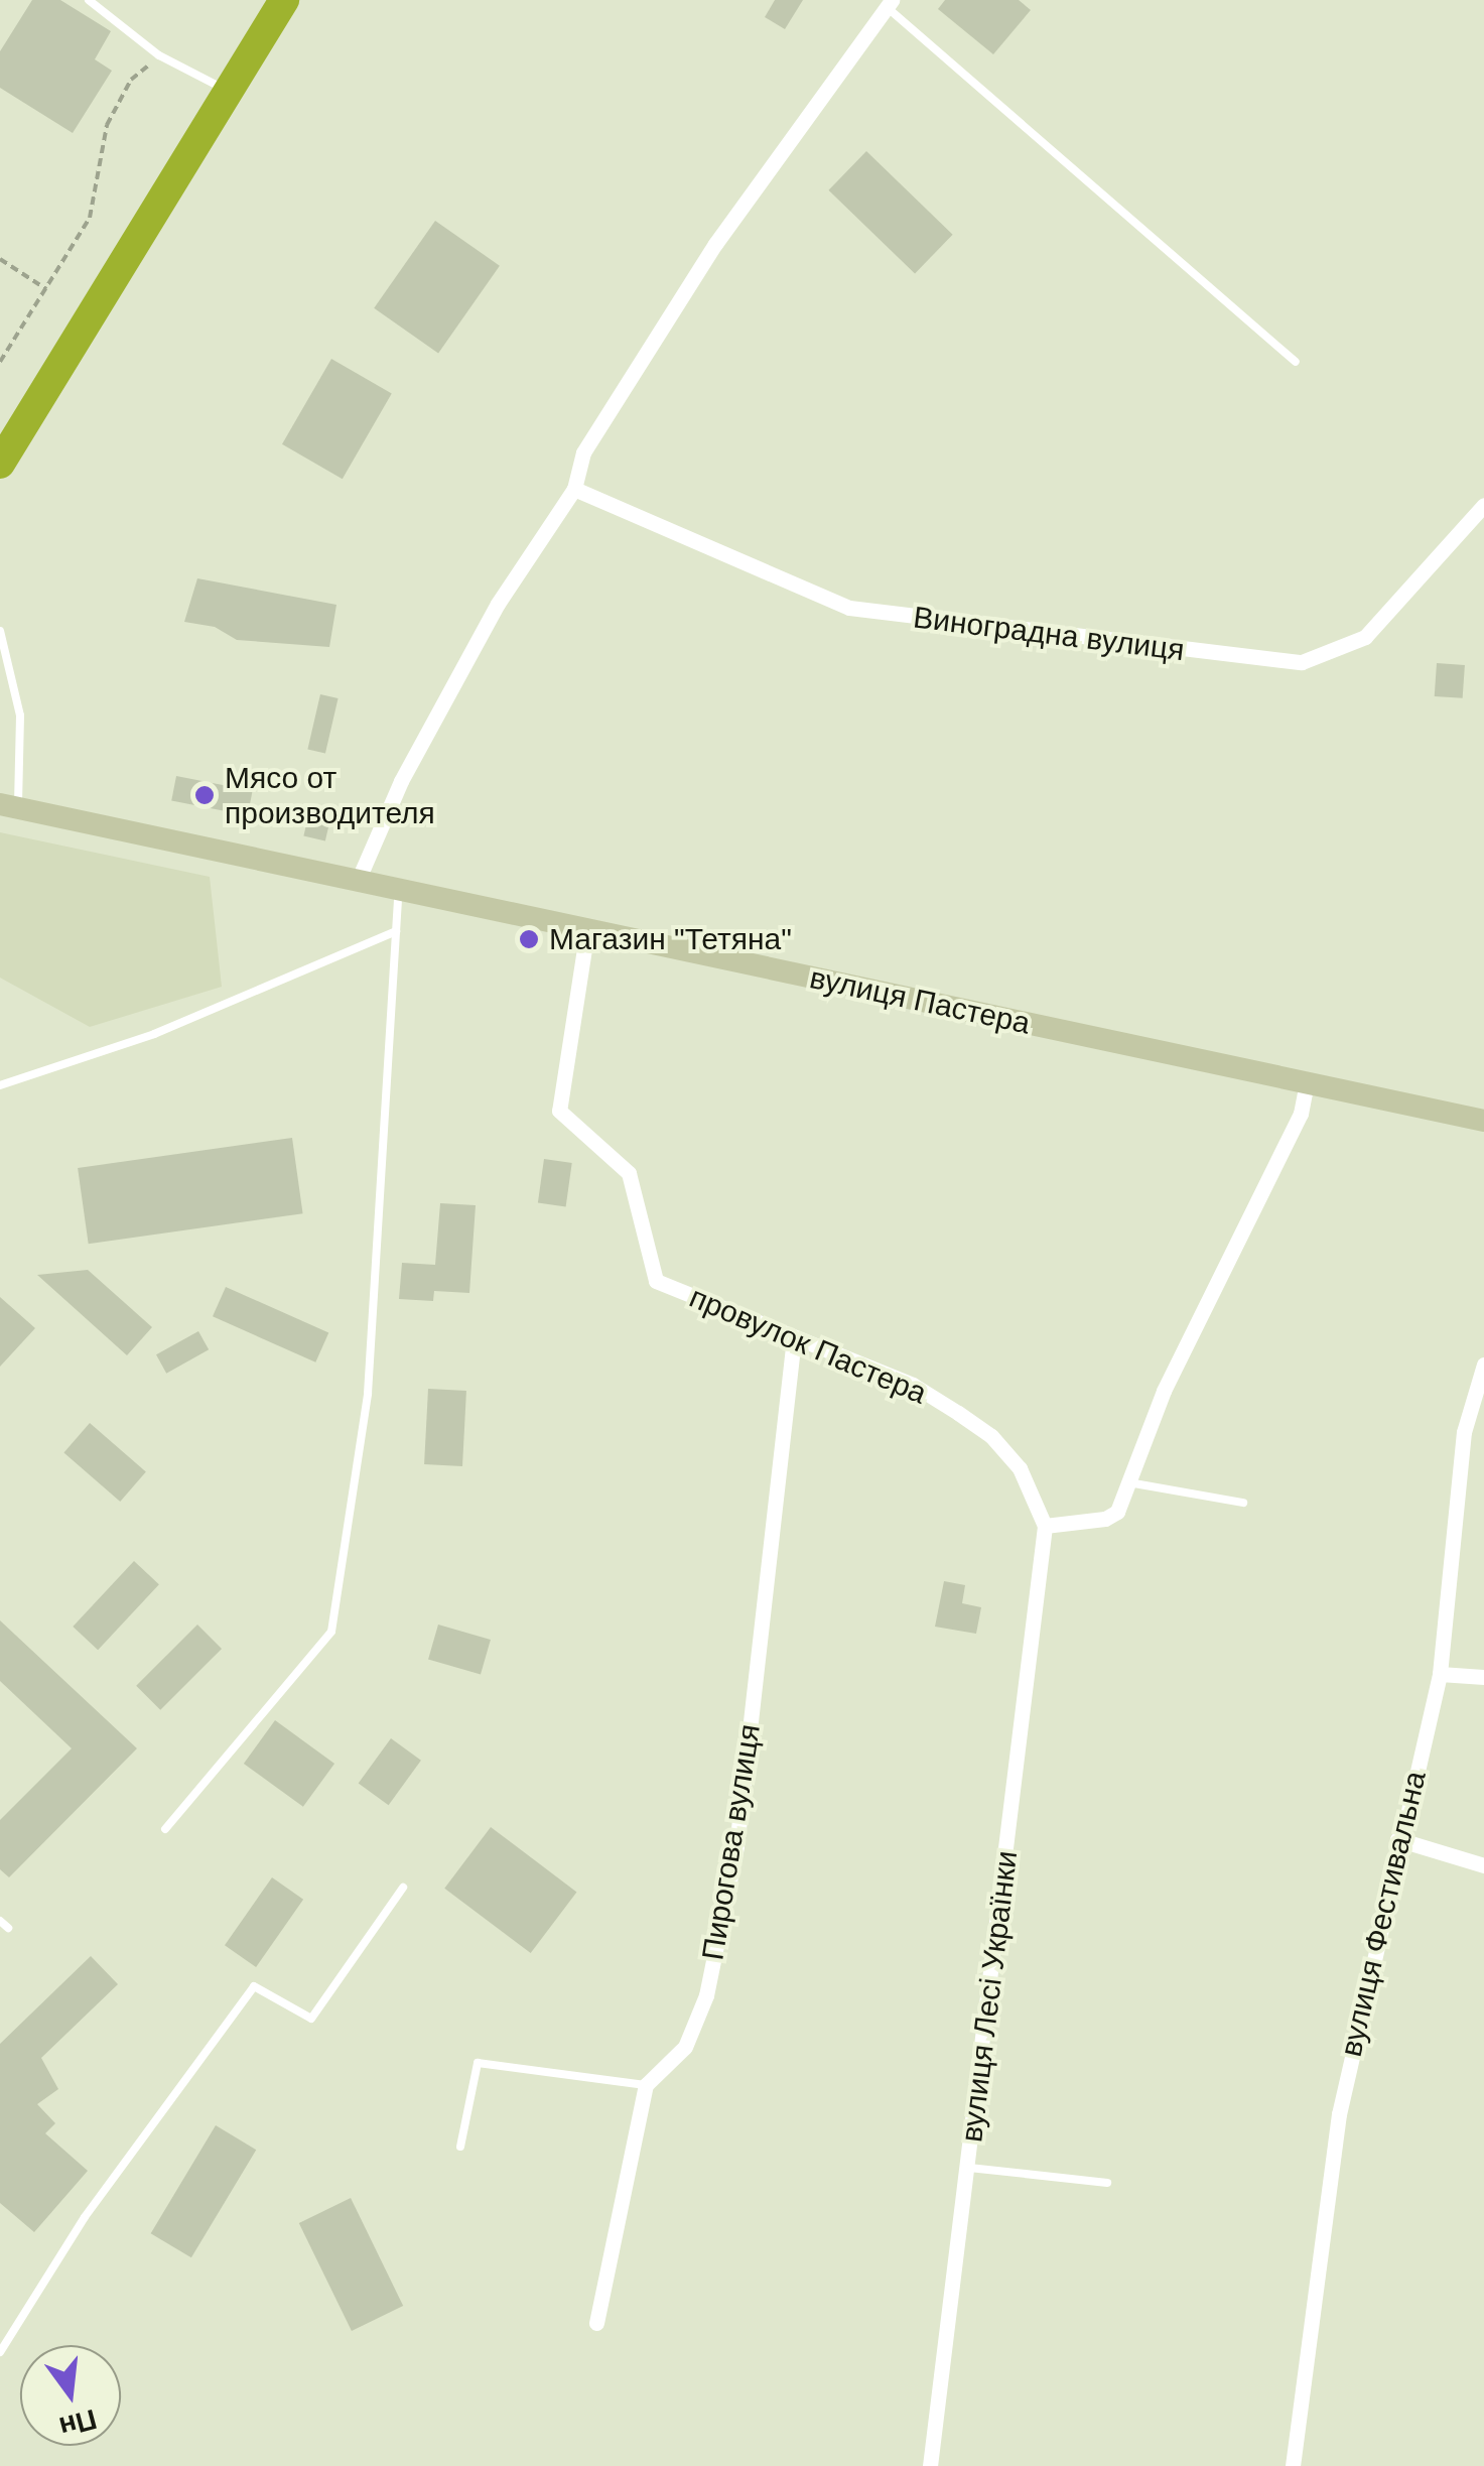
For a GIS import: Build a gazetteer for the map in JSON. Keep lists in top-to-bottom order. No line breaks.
{"streets":{"street":["Виноградна вулиця","вулиця Пастера","провулок Пастера","Пирогова вулиця","вулиця Фестивальна","вулиця Лесі Українки"]},"crossings":[["вулиця Пастера","провулок Пастера"],["провулок Пастера","Пирогова вулиця"],["провулок Пастера","вулиця Лесі Українки"]],"places":["Мясо от производителя","Магазин \"Тетяна\""],"north":"bottom"}
